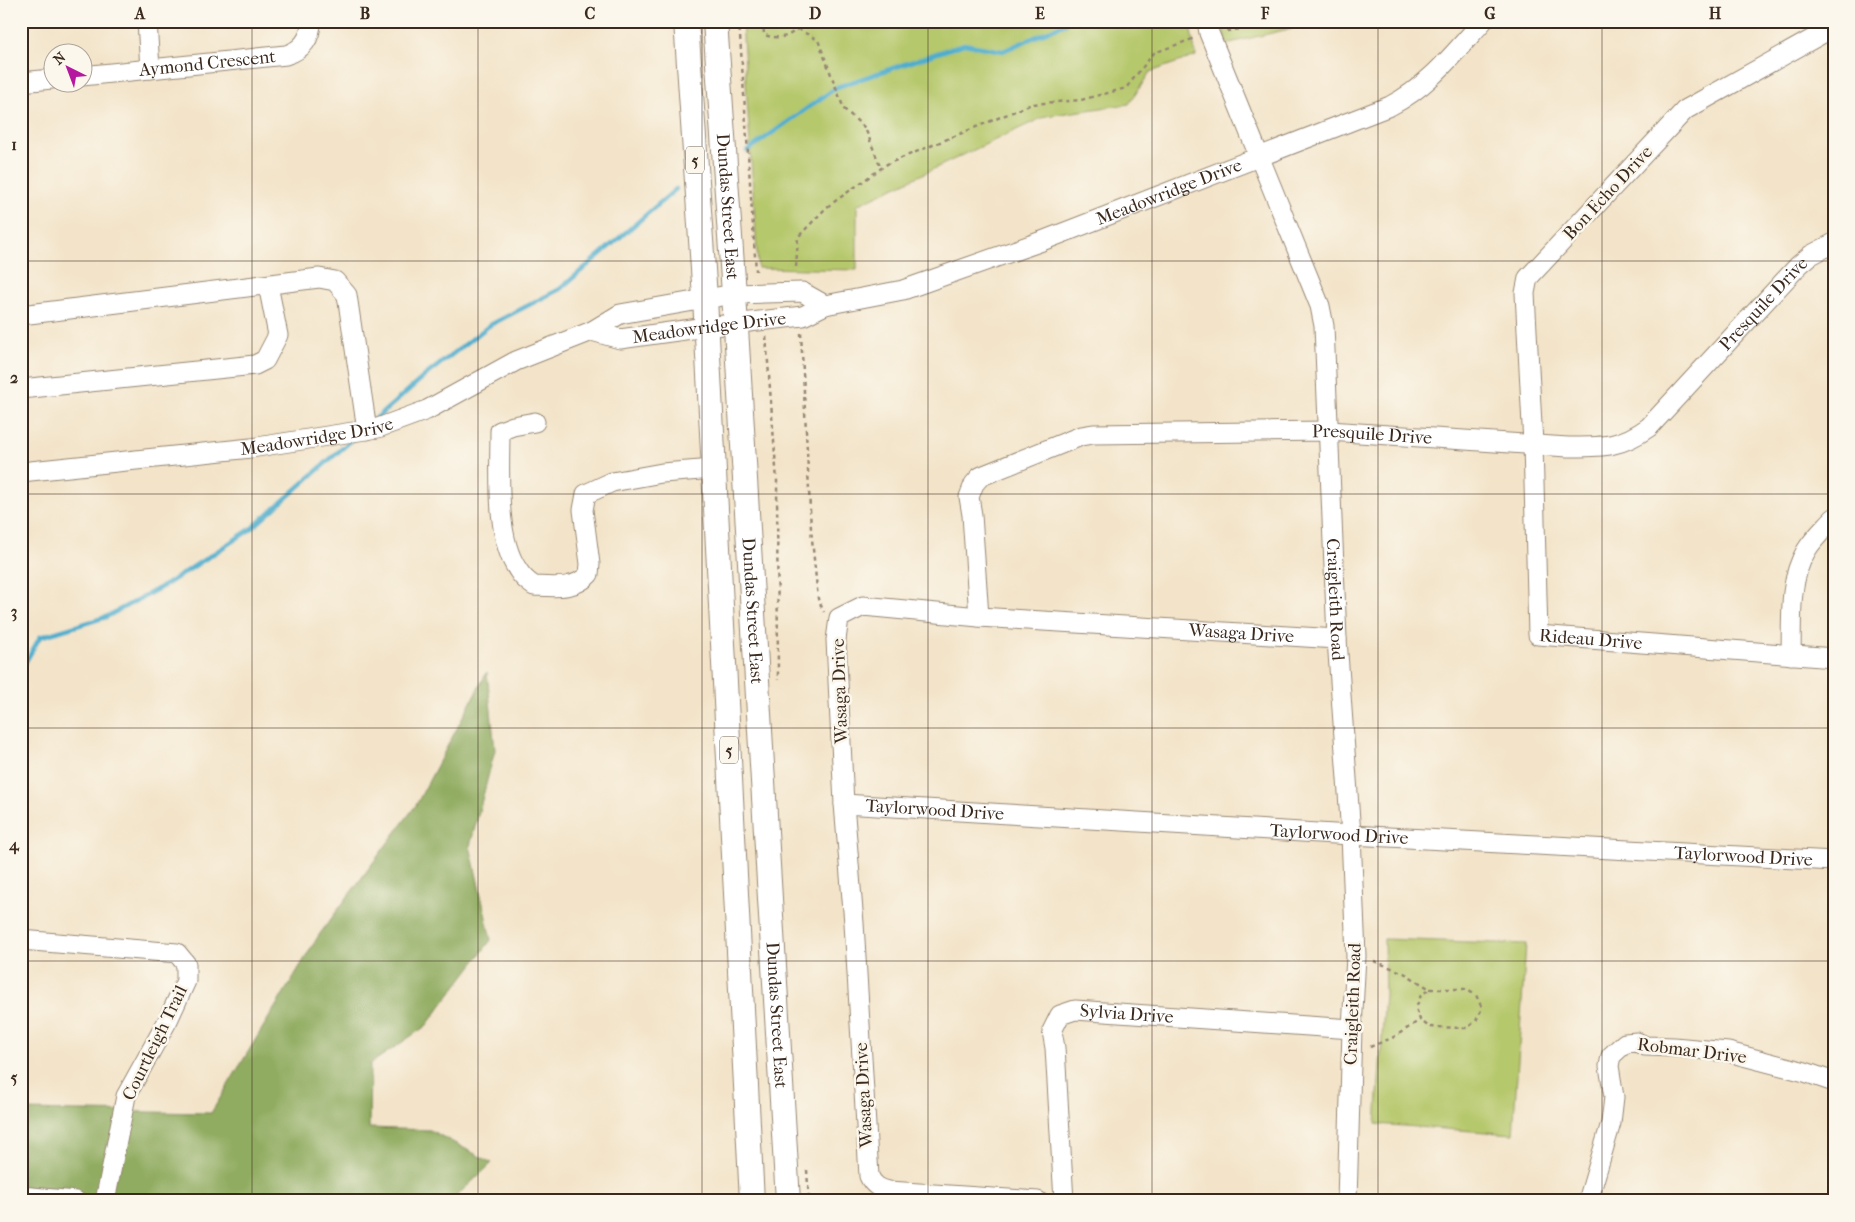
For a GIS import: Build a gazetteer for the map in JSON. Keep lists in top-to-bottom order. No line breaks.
{"streets":{"main road":["5","Dundas Street East"],"street":["Aymond Crescent","Meadowridge Drive","Bon Echo Drive","Presquile Drive","Craigleith Road","Wasaga Drive","Rideau Drive","Taylorwood Drive","Sylvia Drive","Courtleigh Trail","Robmar Drive"]},"crossings":[["Meadowridge Drive","Dundas Street East"],["Meadowridge Drive","Craigleith Road"],["Bon Echo Drive","Presquile Drive"],["Bon Echo Drive","Rideau Drive"],["Presquile Drive","Craigleith Road"],["Presquile Drive","Wasaga Drive"],["Presquile Drive","Rideau Drive"],["Craigleith Road","Wasaga Drive"],["Craigleith Road","Taylorwood Drive"],["Craigleith Road","Sylvia Drive"],["Wasaga Drive","Taylorwood Drive"]],"north":"top left","grid":{"columns":["A","B","C","D","E","F","G","H"],"rows":["1","2","3","4","5"]}}
